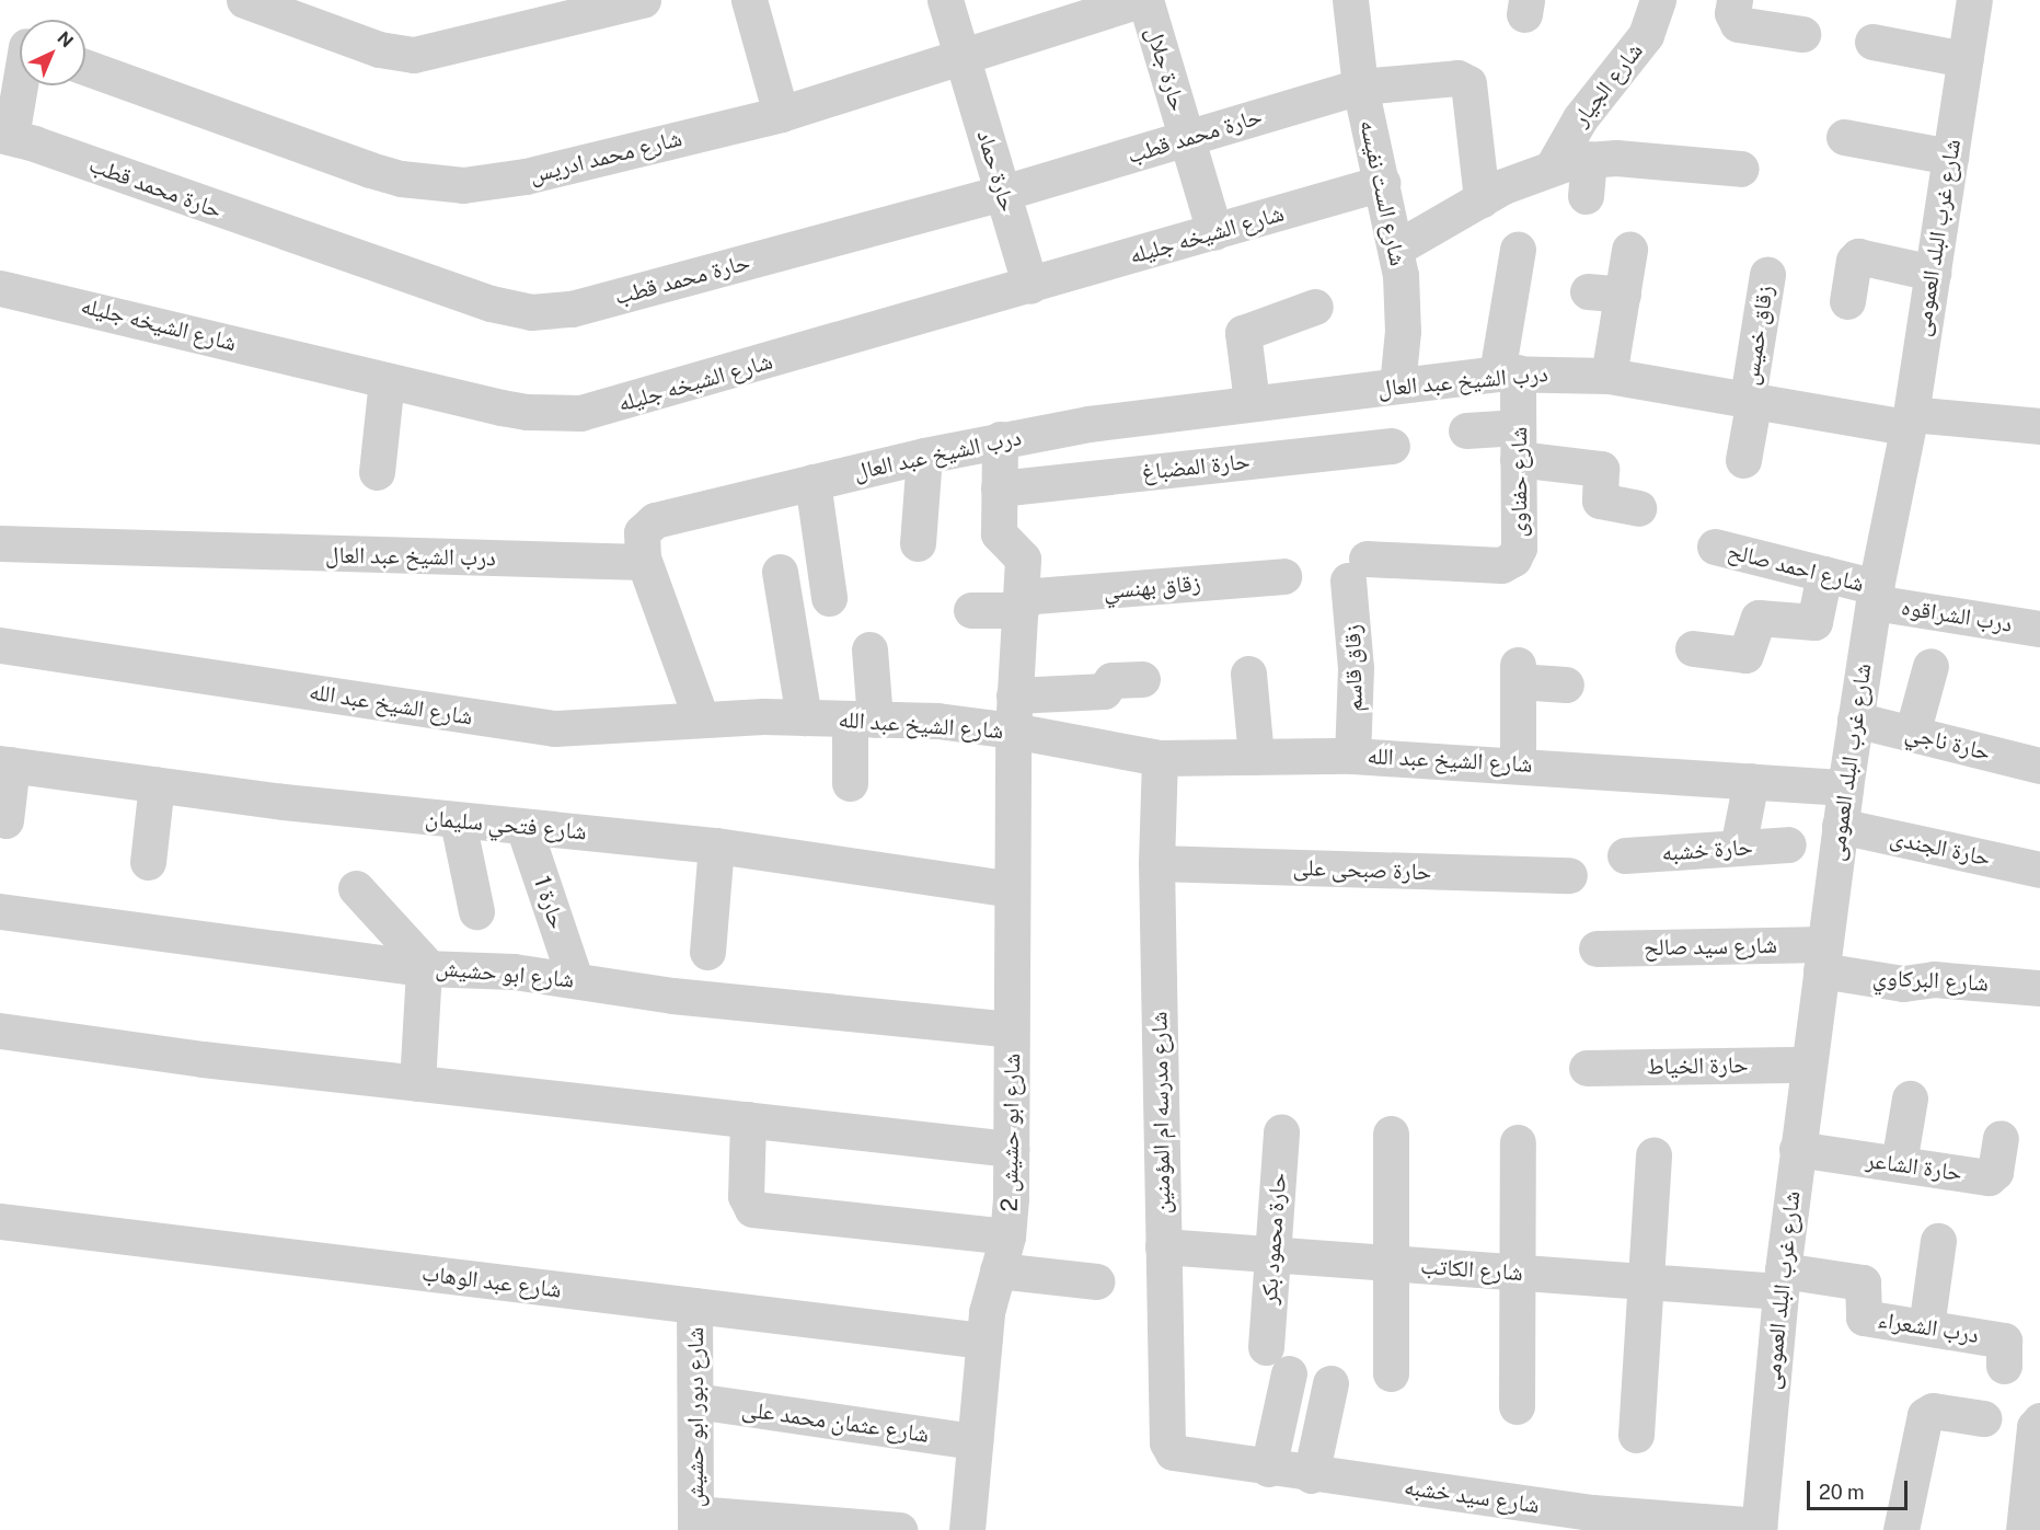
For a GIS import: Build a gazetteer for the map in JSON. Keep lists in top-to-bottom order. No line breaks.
{"streets":{"street":["حارة جلال","شارع الجيار","حارة محمد قطب","شارع محمد ادريس","حارة حماد","شارع الست نفيسه","شارع الشيخه جليله","شارع غرب البلد العمومى","زقاق خميس","درب الشيخ عبد العال","حارة المضباغ","شارع حفناوى","شارع احمد صالح","زقاق بهنسي","درب الشراقوه","زقاق قاسم","شارع الشيخ عبد الله","حارة ناجي","شارع فتحي سليمان","حارة الجندى","حارة خشبه","حارة صبحى على","حارة 1","شارع سيد صالح","شارع ابو حشيش","شارع البركاوي","حارة الخياط","شارع مدرسه ام المؤمنين","شارع ابو حشيش 2","حارة الشاعر","حارة محمود بكر","شارع الكاتب","شارع عبد الوهاب","درب الشعراء","شارع دبور ابو حشيش","شارع عثمان محمد على","شارع سيد خشبه"]},"crossings":[["حارة جلال","حارة محمد قطب"],["حارة جلال","شارع محمد ادريس"],["حارة جلال","شارع الشيخه جليله"],["حارة محمد قطب","حارة حماد"],["حارة محمد قطب","شارع الست نفيسه"],["شارع محمد ادريس","حارة حماد"],["حارة حماد","شارع الشيخه جليله"],["شارع الست نفيسه","شارع الشيخه جليله"],["شارع الست نفيسه","درب الشيخ عبد العال"],["شارع غرب البلد العمومى","درب الشيخ عبد العال"],["شارع غرب البلد العمومى","شارع احمد صالح"],["شارع غرب البلد العمومى","درب الشراقوه"],["شارع غرب البلد العمومى","شارع الشيخ عبد الله"],["شارع غرب البلد العمومى","حارة ناجي"],["شارع غرب البلد العمومى","حارة الجندى"],["شارع غرب البلد العمومى","شارع سيد صالح"],["شارع غرب البلد العمومى","شارع البركاوي"],["شارع غرب البلد العمومى","حارة الخياط"],["شارع غرب البلد العمومى","حارة الشاعر"],["شارع غرب البلد العمومى","شارع الكاتب"],["شارع غرب البلد العمومى","درب الشعراء"],["شارع غرب البلد العمومى","شارع سيد خشبه"],["زقاق خميس","درب الشيخ عبد العال"],["درب الشيخ عبد العال","شارع حفناوى"],["حارة المضباغ","شارع ابو حشيش 2"],["شارع حفناوى","زقاق قاسم"],["شارع احمد صالح","درب الشراقوه"],["زقاق بهنسي","شارع ابو حشيش 2"],["زقاق قاسم","شارع الشيخ عبد الله"],["شارع الشيخ عبد الله","شارع مدرسه ام المؤمنين"],["شارع الشيخ عبد الله","شارع ابو حشيش 2"],["شارع فتحي سليمان","حارة 1"],["شارع فتحي سليمان","شارع ابو حشيش 2"],["حارة صبحى على","شارع مدرسه ام المؤمنين"],["حارة 1","شارع ابو حشيش"],["شارع سيد صالح","شارع البركاوي"],["شارع ابو حشيش","شارع ابو حشيش 2"],["شارع مدرسه ام المؤمنين","شارع الكاتب"],["شارع مدرسه ام المؤمنين","شارع سيد خشبه"],["شارع ابو حشيش 2","شارع عبد الوهاب"],["شارع ابو حشيش 2","شارع عثمان محمد على"],["حارة محمود بكر","شارع الكاتب"],["حارة محمود بكر","شارع سيد خشبه"],["شارع الكاتب","درب الشعراء"],["شارع عبد الوهاب","شارع دبور ابو حشيش"],["شارع دبور ابو حشيش","شارع عثمان محمد على"]],"scale_bar":"20 m","north":"top right"}
